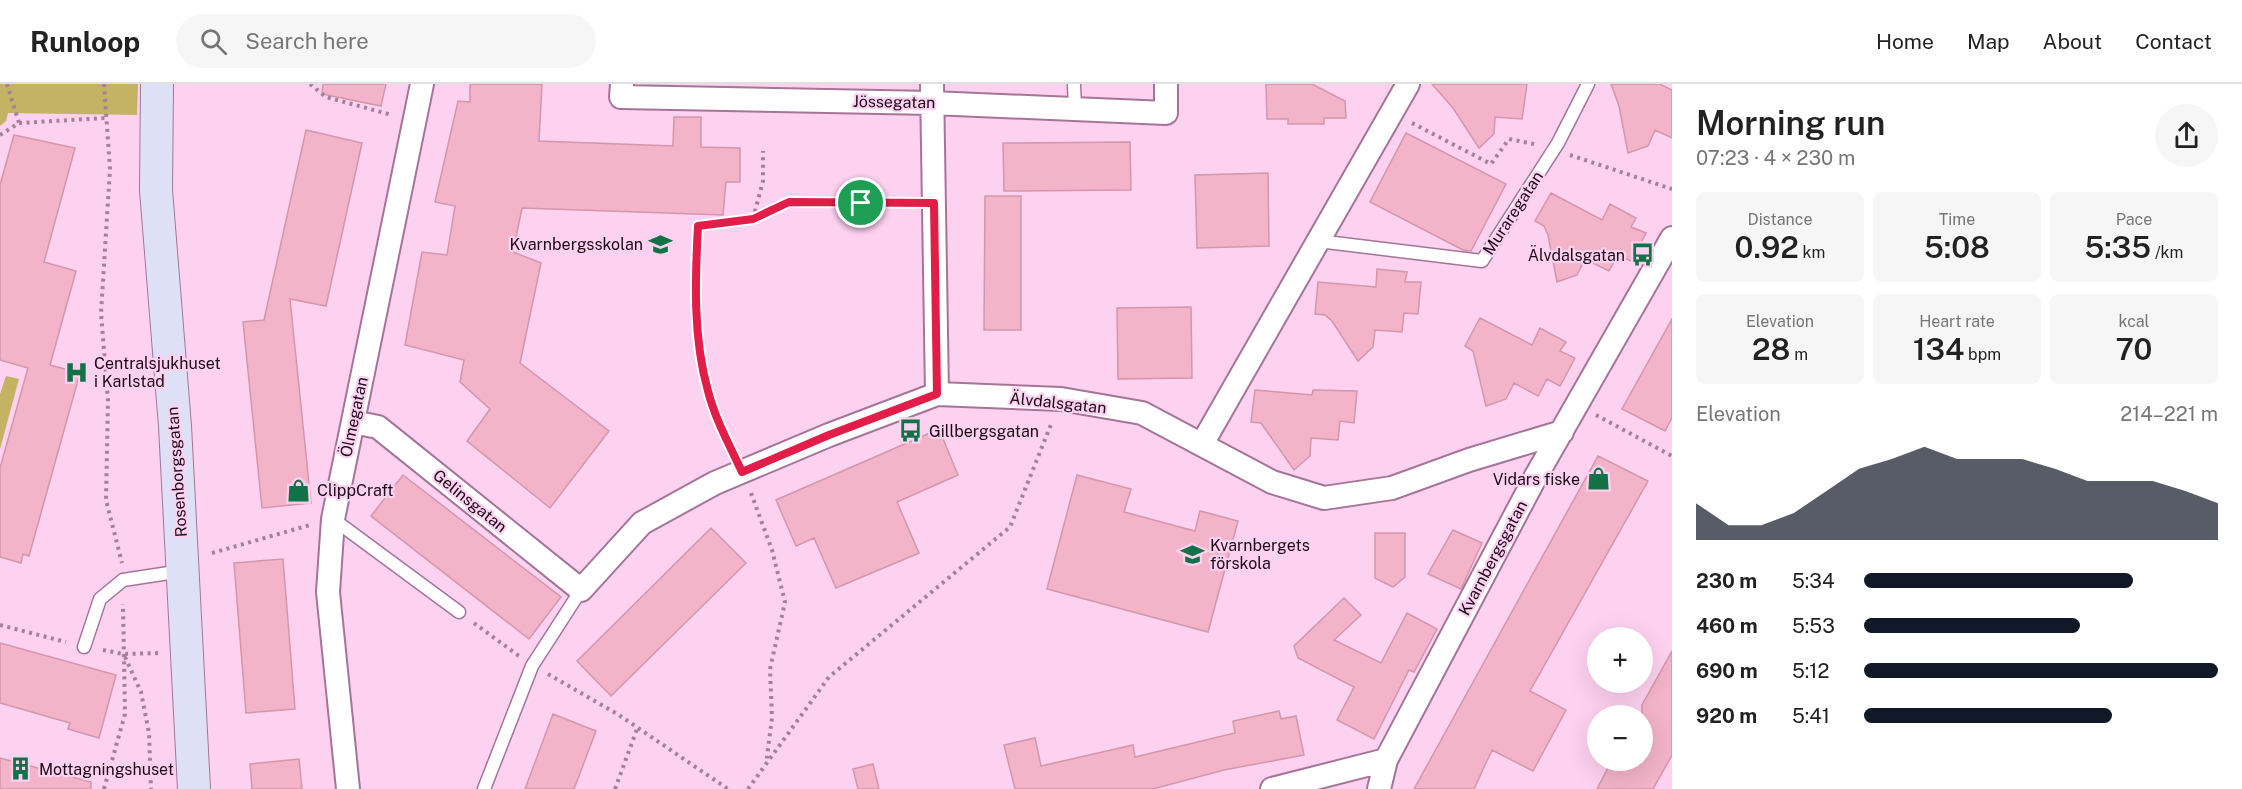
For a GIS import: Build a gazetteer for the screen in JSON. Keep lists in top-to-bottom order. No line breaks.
{"streets":{"street":["Jössegatan","Älvdalsgatan","Ölmegatan","Rosenborgsgatan","Gelinsgatan","Kvarnbergsgatan"],"lane":["Muraregatan"]},"crossings":[["Älvdalsgatan","Gelinsgatan"],["Älvdalsgatan","Kvarnbergsgatan"],["Ölmegatan","Gelinsgatan"]],"places":{"school or university":["Kvarnbergsskolan","Kvarnbergets förskola"],"bus stop":["Älvdalsgatan","Gillbergsgatan"],"hospital":["Centralsjukhuset i Karlstad"],"shop":["Vidars fiske","ClippCraft"],"building":["Mottagningshuset"]},"page":{"header":"Runloop","search":"Search here","nav":["Home","Map","About","Contact"],"heading":["Morning run","07:23 · 4 × 230 m"],"stats":[["Distance","0.92 km"],["Time","5:08"],["Pace","5:35 /km"],["Elevation","28 m"],["Heart rate","134 bpm"],["kcal","70"]],"chart":["Elevation","214–221 m"],"list":[{"name":"230 m","note":"5:34"},{"name":"460 m","note":"5:53"},{"name":"690 m","note":"5:12"},{"name":"920 m","note":"5:41"}],"map_buttons":["+","−"]}}
